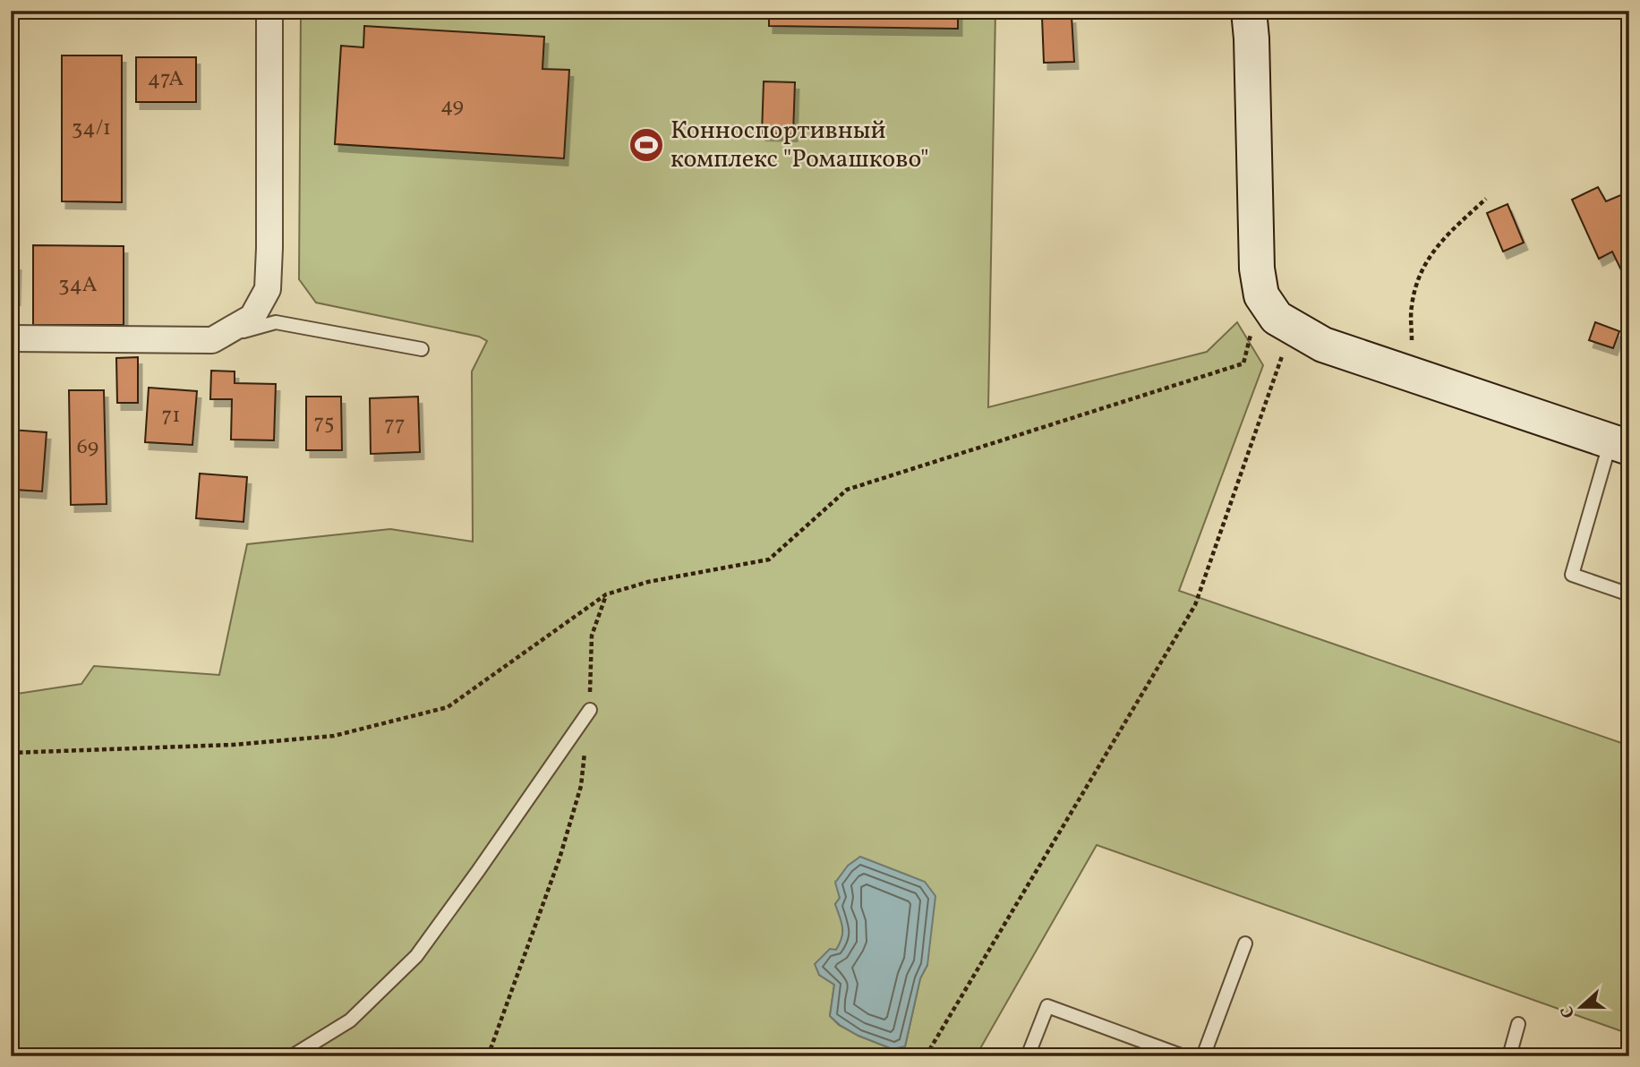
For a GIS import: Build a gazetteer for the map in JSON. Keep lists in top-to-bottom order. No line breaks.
{"places":{"sports":["Конноспортивный комплекс \"Ромашково\""]},"house_numbers":["47А","49","34/1","34А","71","75","77","69"],"north":"left"}
